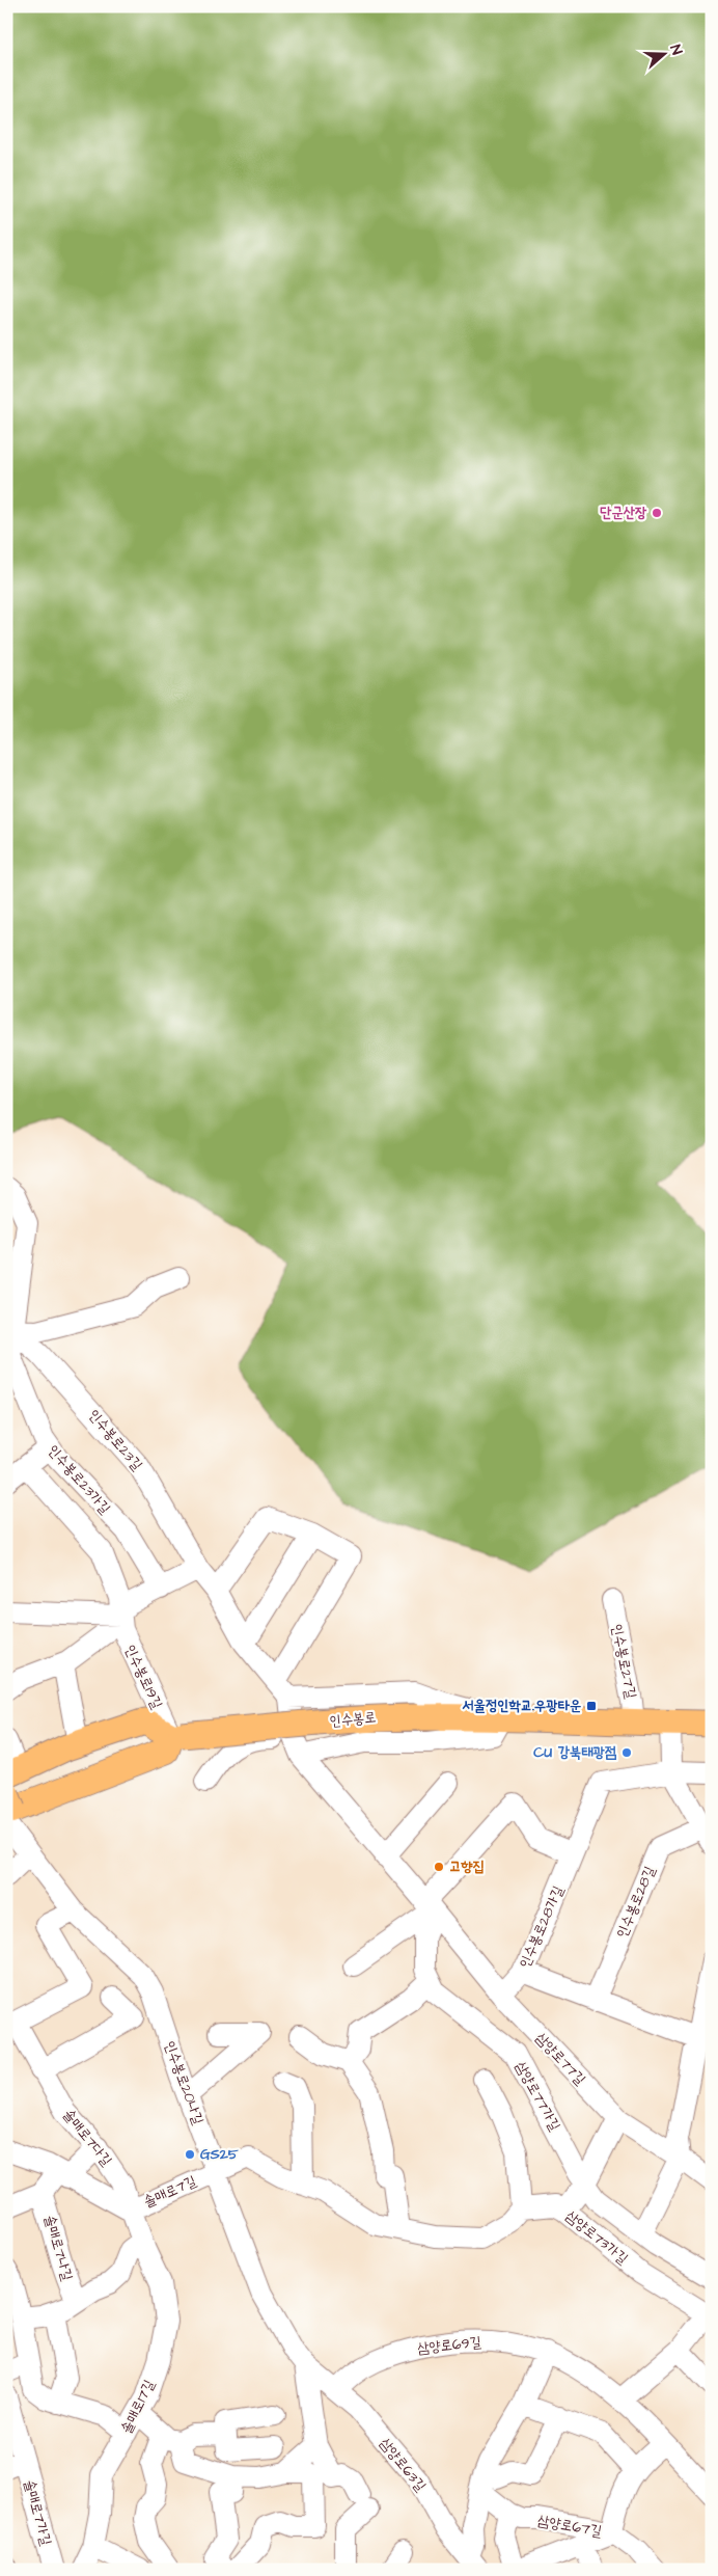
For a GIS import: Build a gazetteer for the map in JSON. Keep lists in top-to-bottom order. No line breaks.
{"streets":{"main road":["인수봉로"],"street":["인수봉로23길","인수봉로23가길","인수봉로27길","인수봉로19길","인수봉로28길","인수봉로28가길","삼양로77길","인수봉로20나길","삼양로77가길","솔매로7다길","솔매로7길","삼양로73가길","솔매로7나길","삼양로69길","솔매로17길","삼양로63길","솔매로7가길","삼양로67길"]},"crossings":[["인수봉로23길","인수봉로23가길"],["인수봉로23가길","인수봉로19길"],["인수봉로27길","인수봉로"],["인수봉로19길","인수봉로"],["인수봉로","인수봉로28길"],["인수봉로28길","인수봉로28가길"],["인수봉로28가길","삼양로77길"],["인수봉로28가길","삼양로77가길"],["삼양로77길","삼양로77가길"],["인수봉로20나길","솔매로7다길"],["인수봉로20나길","솔매로7길"],["인수봉로20나길","삼양로69길"],["인수봉로20나길","삼양로63길"],["솔매로7다길","솔매로7길"],["솔매로7다길","솔매로17길"],["솔매로7길","솔매로17길"],["삼양로69길","삼양로63길"]],"places":{"other":["단군산장","CU 강북태광점","고향집","GS25"],"transit":["서울정인학교.우광타운"]},"north":"right"}
